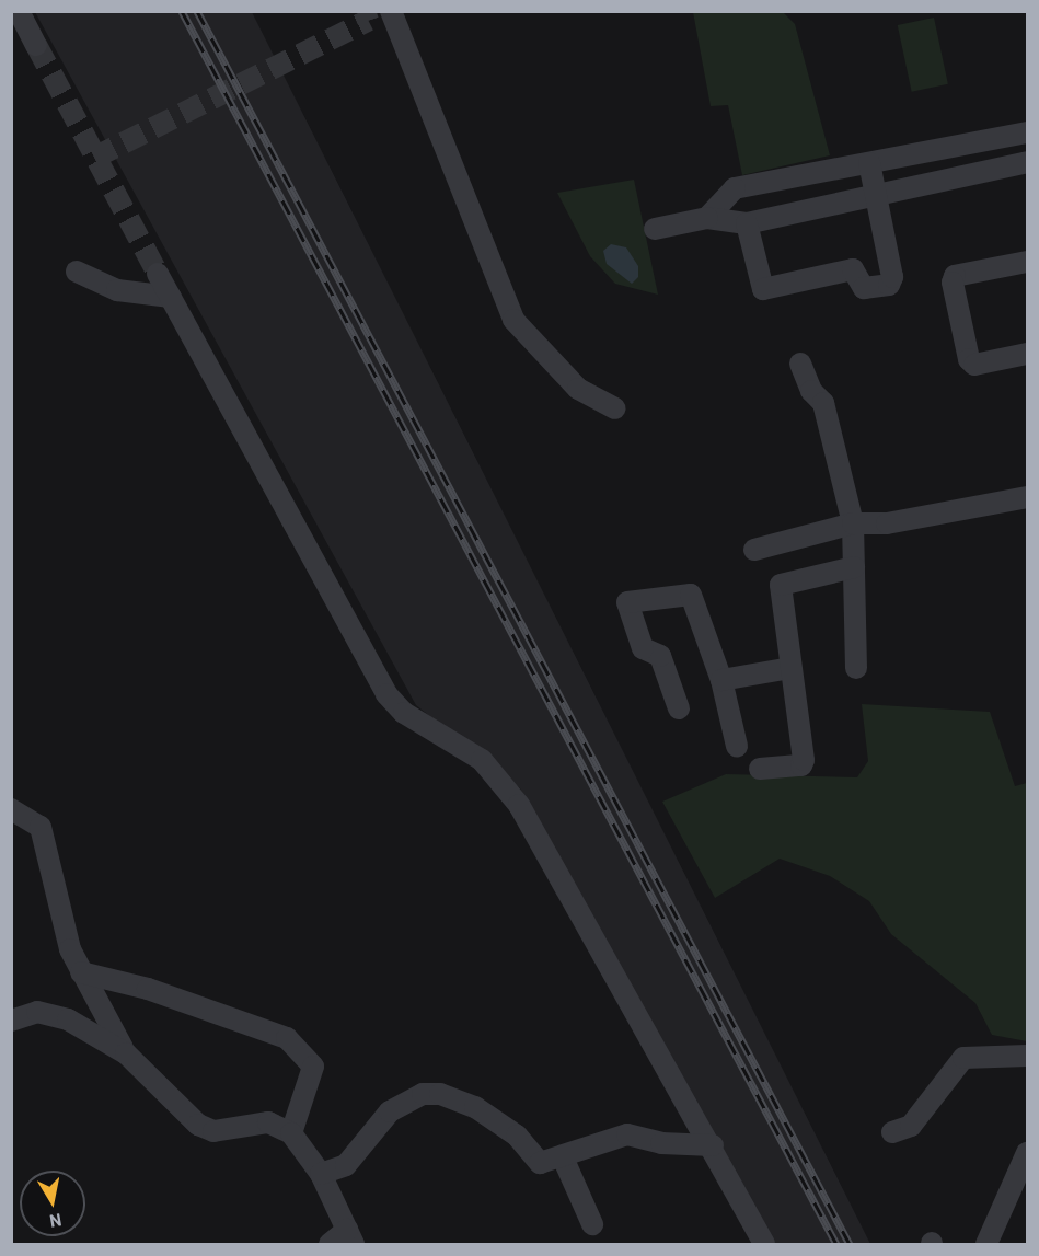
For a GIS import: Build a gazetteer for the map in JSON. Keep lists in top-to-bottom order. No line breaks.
{"north":"bottom"}
